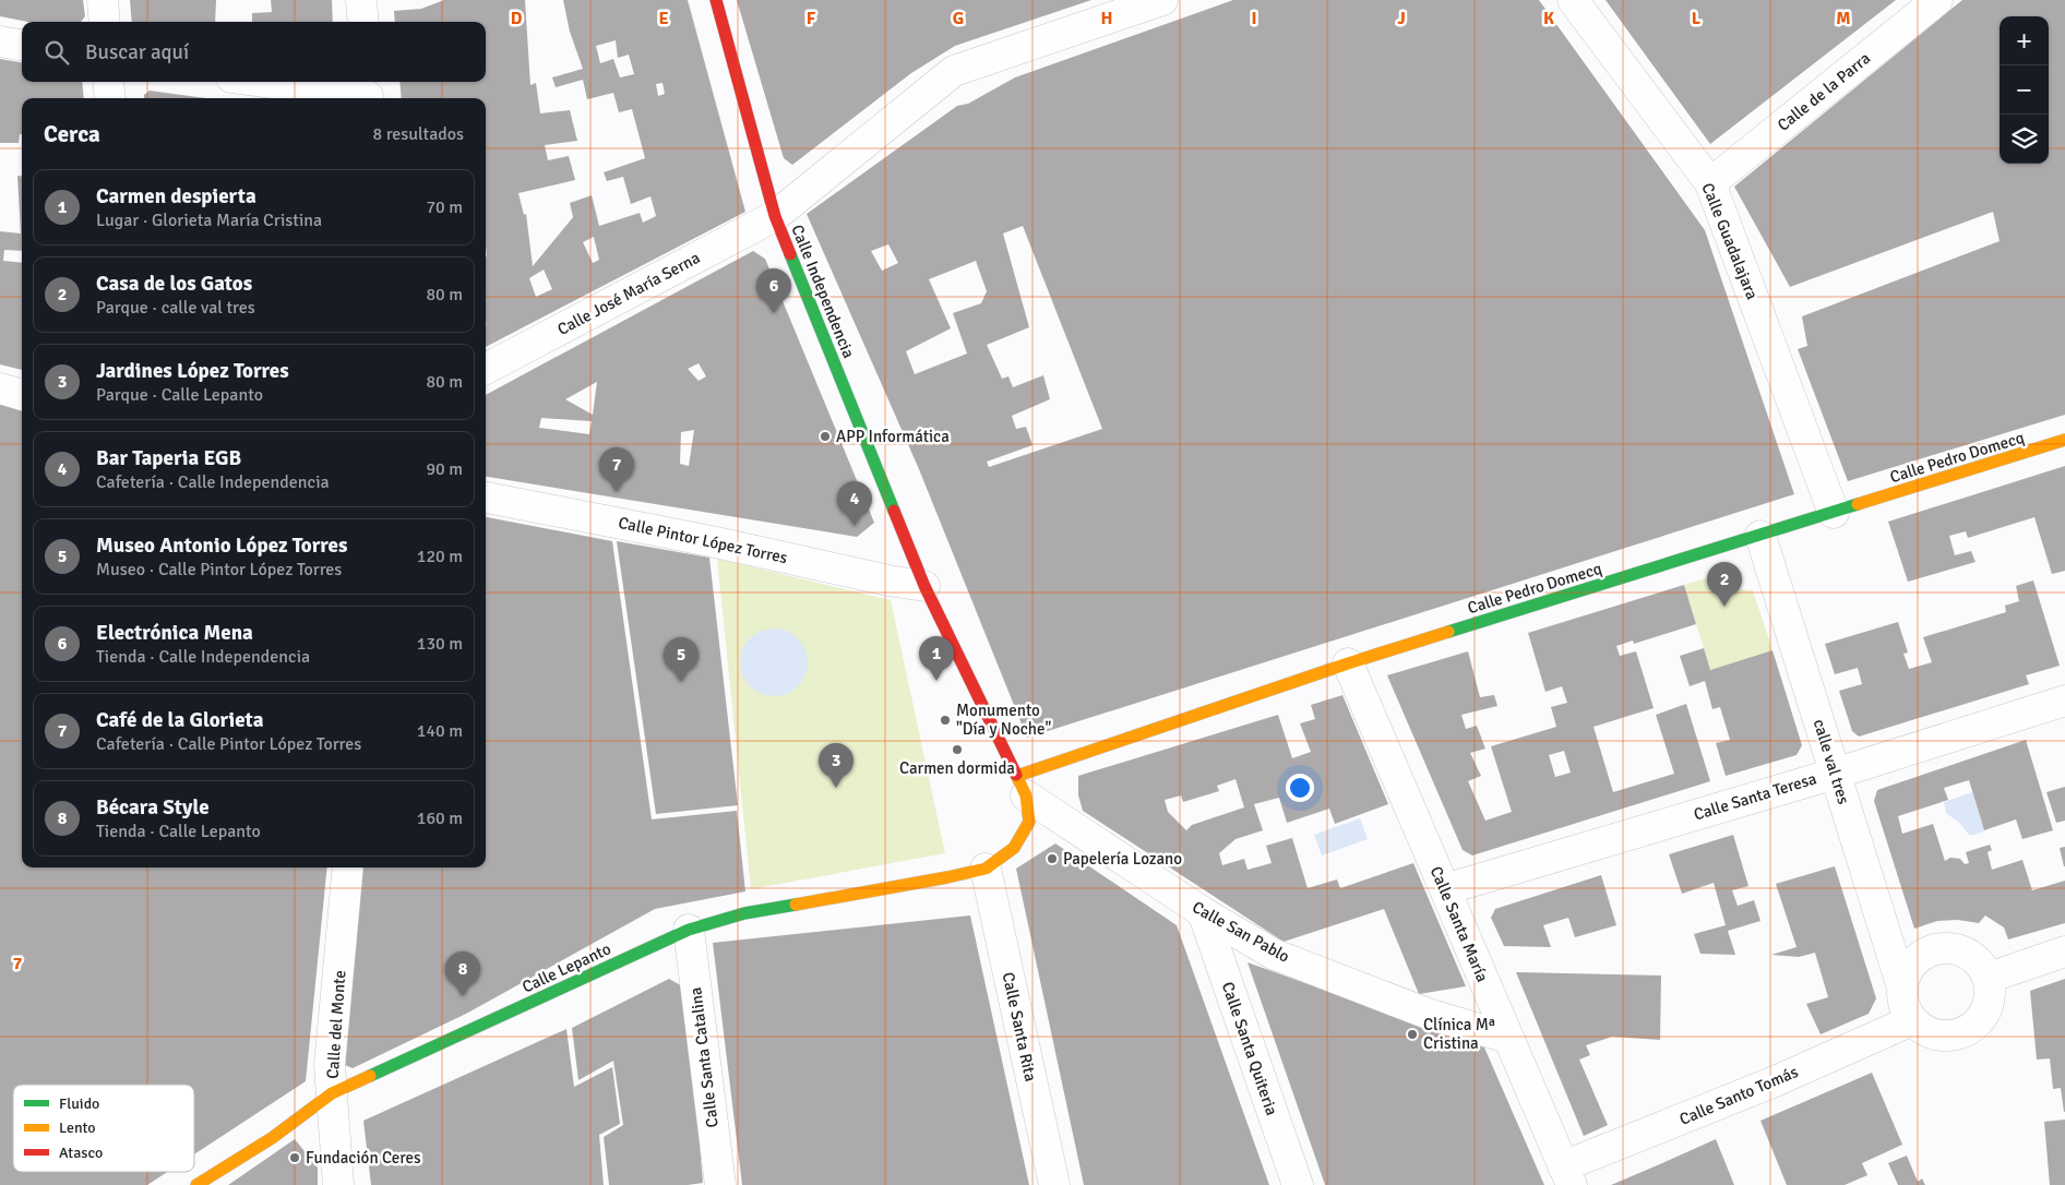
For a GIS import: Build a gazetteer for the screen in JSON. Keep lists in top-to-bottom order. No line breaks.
{"streets":{"street":["Calle de la Parra","Calle Guadalajara","Calle Independencia","Calle José María Serna","Calle Pedro Domecq","Calle Pintor López Torres","calle val tres","Calle Santa Teresa","Calle Santa María","Calle San Pablo","Calle Lepanto","Calle del Monte","Calle Santa Rita","Calle Santa Quiteria","Calle Santa Catalina","Calle Santo Tomás"]},"crossings":[["Calle de la Parra","Calle Guadalajara"],["Calle Guadalajara","Calle Pedro Domecq"],["Calle Independencia","Calle José María Serna"],["Calle Independencia","Calle Pedro Domecq"],["Calle Independencia","Calle Pintor López Torres"],["Calle Independencia","Calle San Pablo"],["Calle Pedro Domecq","calle val tres"],["Calle Pedro Domecq","Calle Santa María"],["Calle Pedro Domecq","Calle San Pablo"],["calle val tres","Calle Santa Teresa"],["calle val tres","Calle Santo Tomás"],["Calle Santa Teresa","Calle Santa María"],["Calle Santa María","Calle San Pablo"],["Calle Santa María","Calle Santo Tomás"],["Calle San Pablo","Calle Santa Quiteria"],["Calle Lepanto","Calle del Monte"],["Calle Lepanto","Calle Santa Rita"],["Calle Lepanto","Calle Santa Catalina"]],"places":["APP Informática","Monumento \"Día y Noche\"","Carmen dormida","Papelería Lozano","Clínica Mª Cristina","Fundación Ceres"],"legend":["Fluido","Lento","Atasco"],"page":{"map_buttons":["+","−"],"search":"Buscar aquí","heading":["Cerca","8 resultados"],"list":[{"mark":"1","name":"Carmen despierta","note":"Lugar · Glorieta María Cristina","value":"70 m"},{"mark":"2","name":"Casa de los Gatos","note":"Parque · calle val tres","value":"80 m"},{"mark":"3","name":"Jardines López Torres","note":"Parque · Calle Lepanto","value":"80 m"},{"mark":"4","name":"Bar Taperia EGB","note":"Cafetería · Calle Independencia","value":"90 m"},{"mark":"5","name":"Museo Antonio López Torres","note":"Museo · Calle Pintor López Torres","value":"120 m"},{"mark":"6","name":"Electrónica Mena","note":"Tienda · Calle Independencia","value":"130 m"},{"mark":"7","name":"Café de la Glorieta","note":"Cafetería · Calle Pintor López Torres","value":"140 m"},{"mark":"8","name":"Bécara Style","note":"Tienda · Calle Lepanto","value":"160 m"}],"pins":["6","7","4","2","1","5","3","8"]},"grid":{"columns":["D","E","F","G","H","I","J","K","L","M"],"rows":["7"]}}
